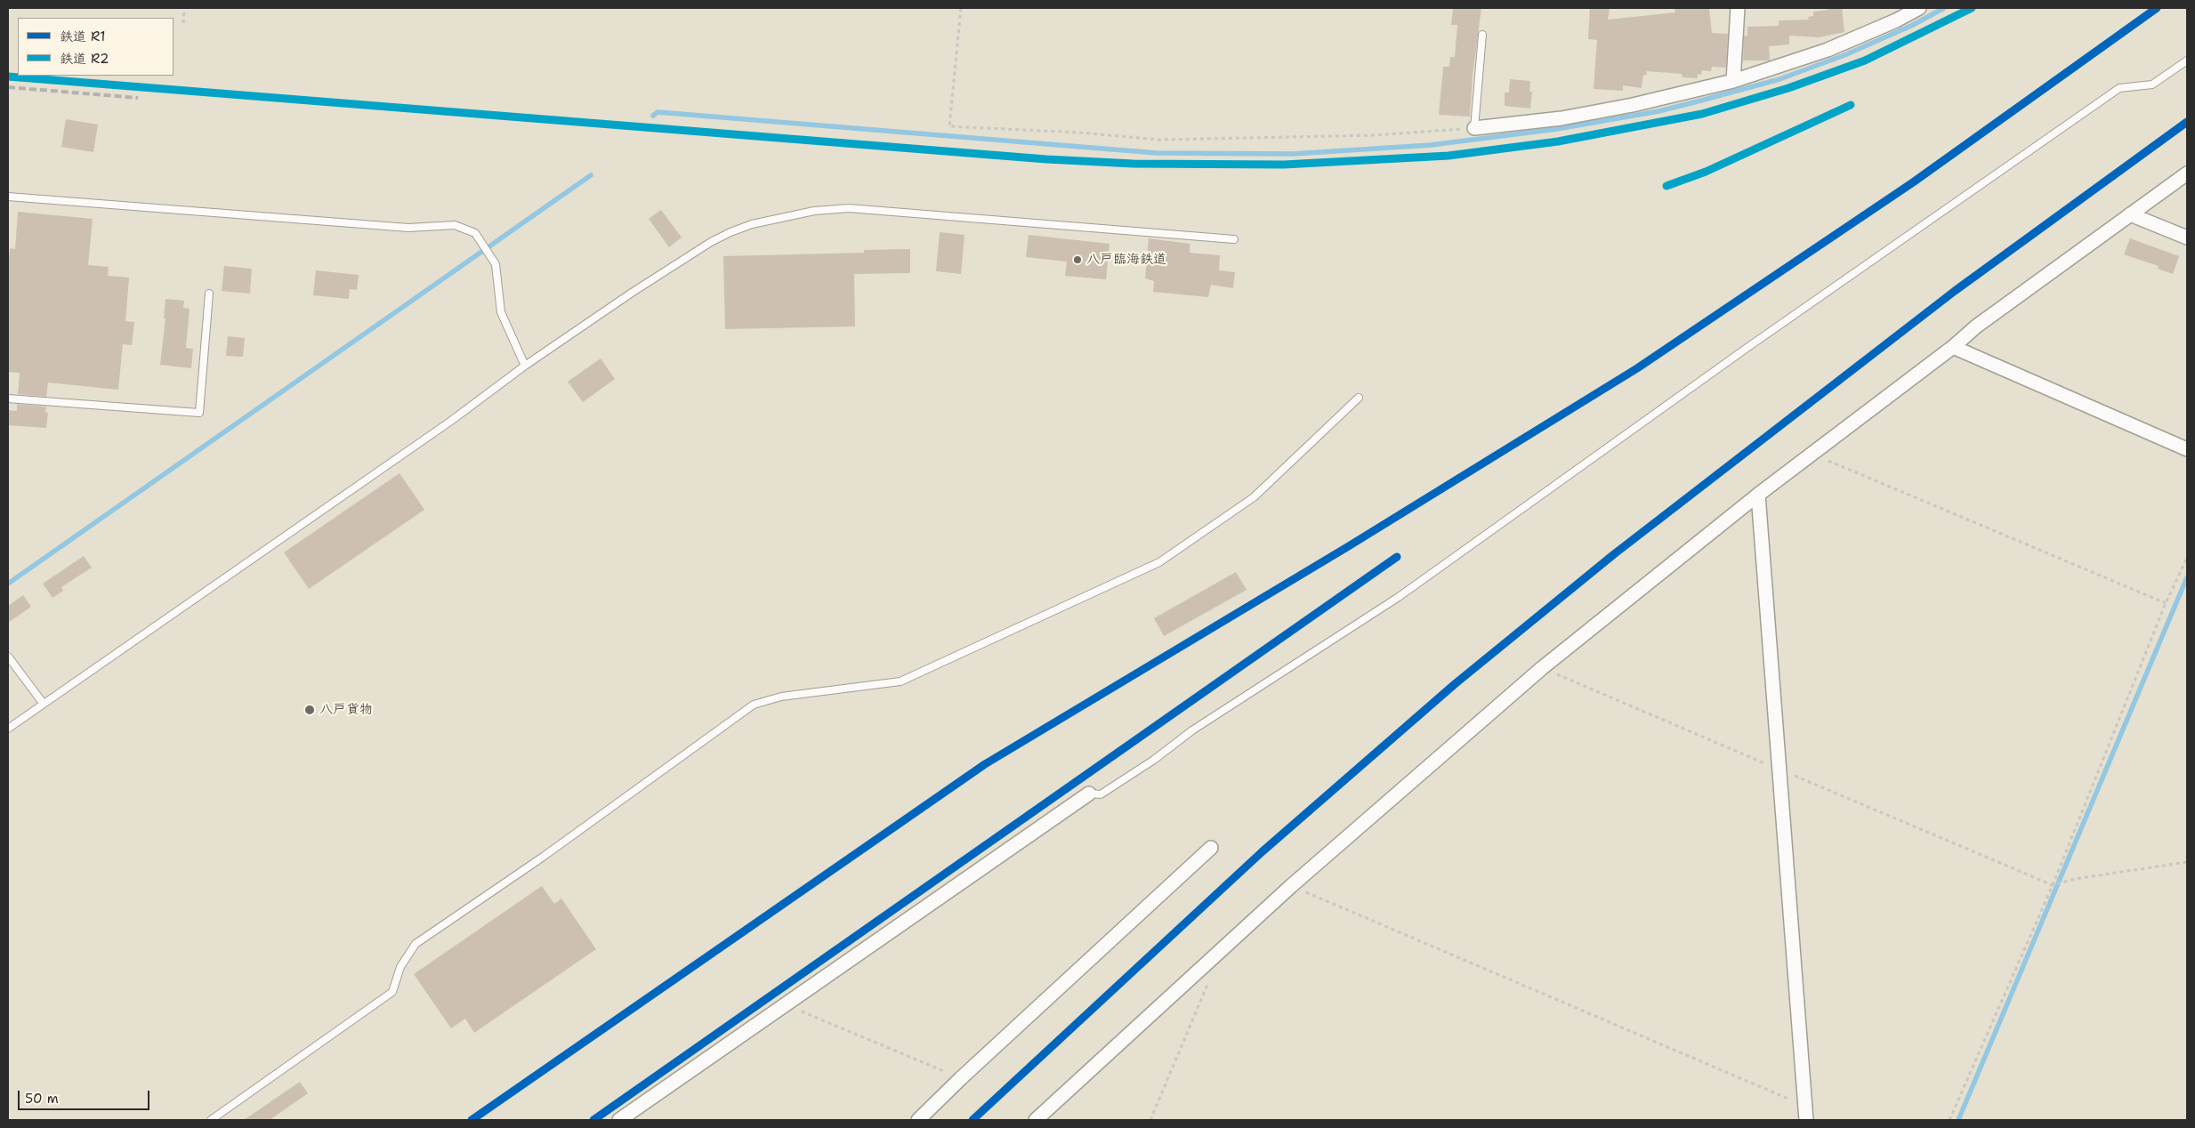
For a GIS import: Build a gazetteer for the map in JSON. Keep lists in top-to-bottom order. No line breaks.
{"places":["八戸臨海鉄道","八戸貨物"],"lines":["rail line R1","rail line R2"],"legend":["鉄道 R1","鉄道 R2"],"scale_bar":"50 m"}
